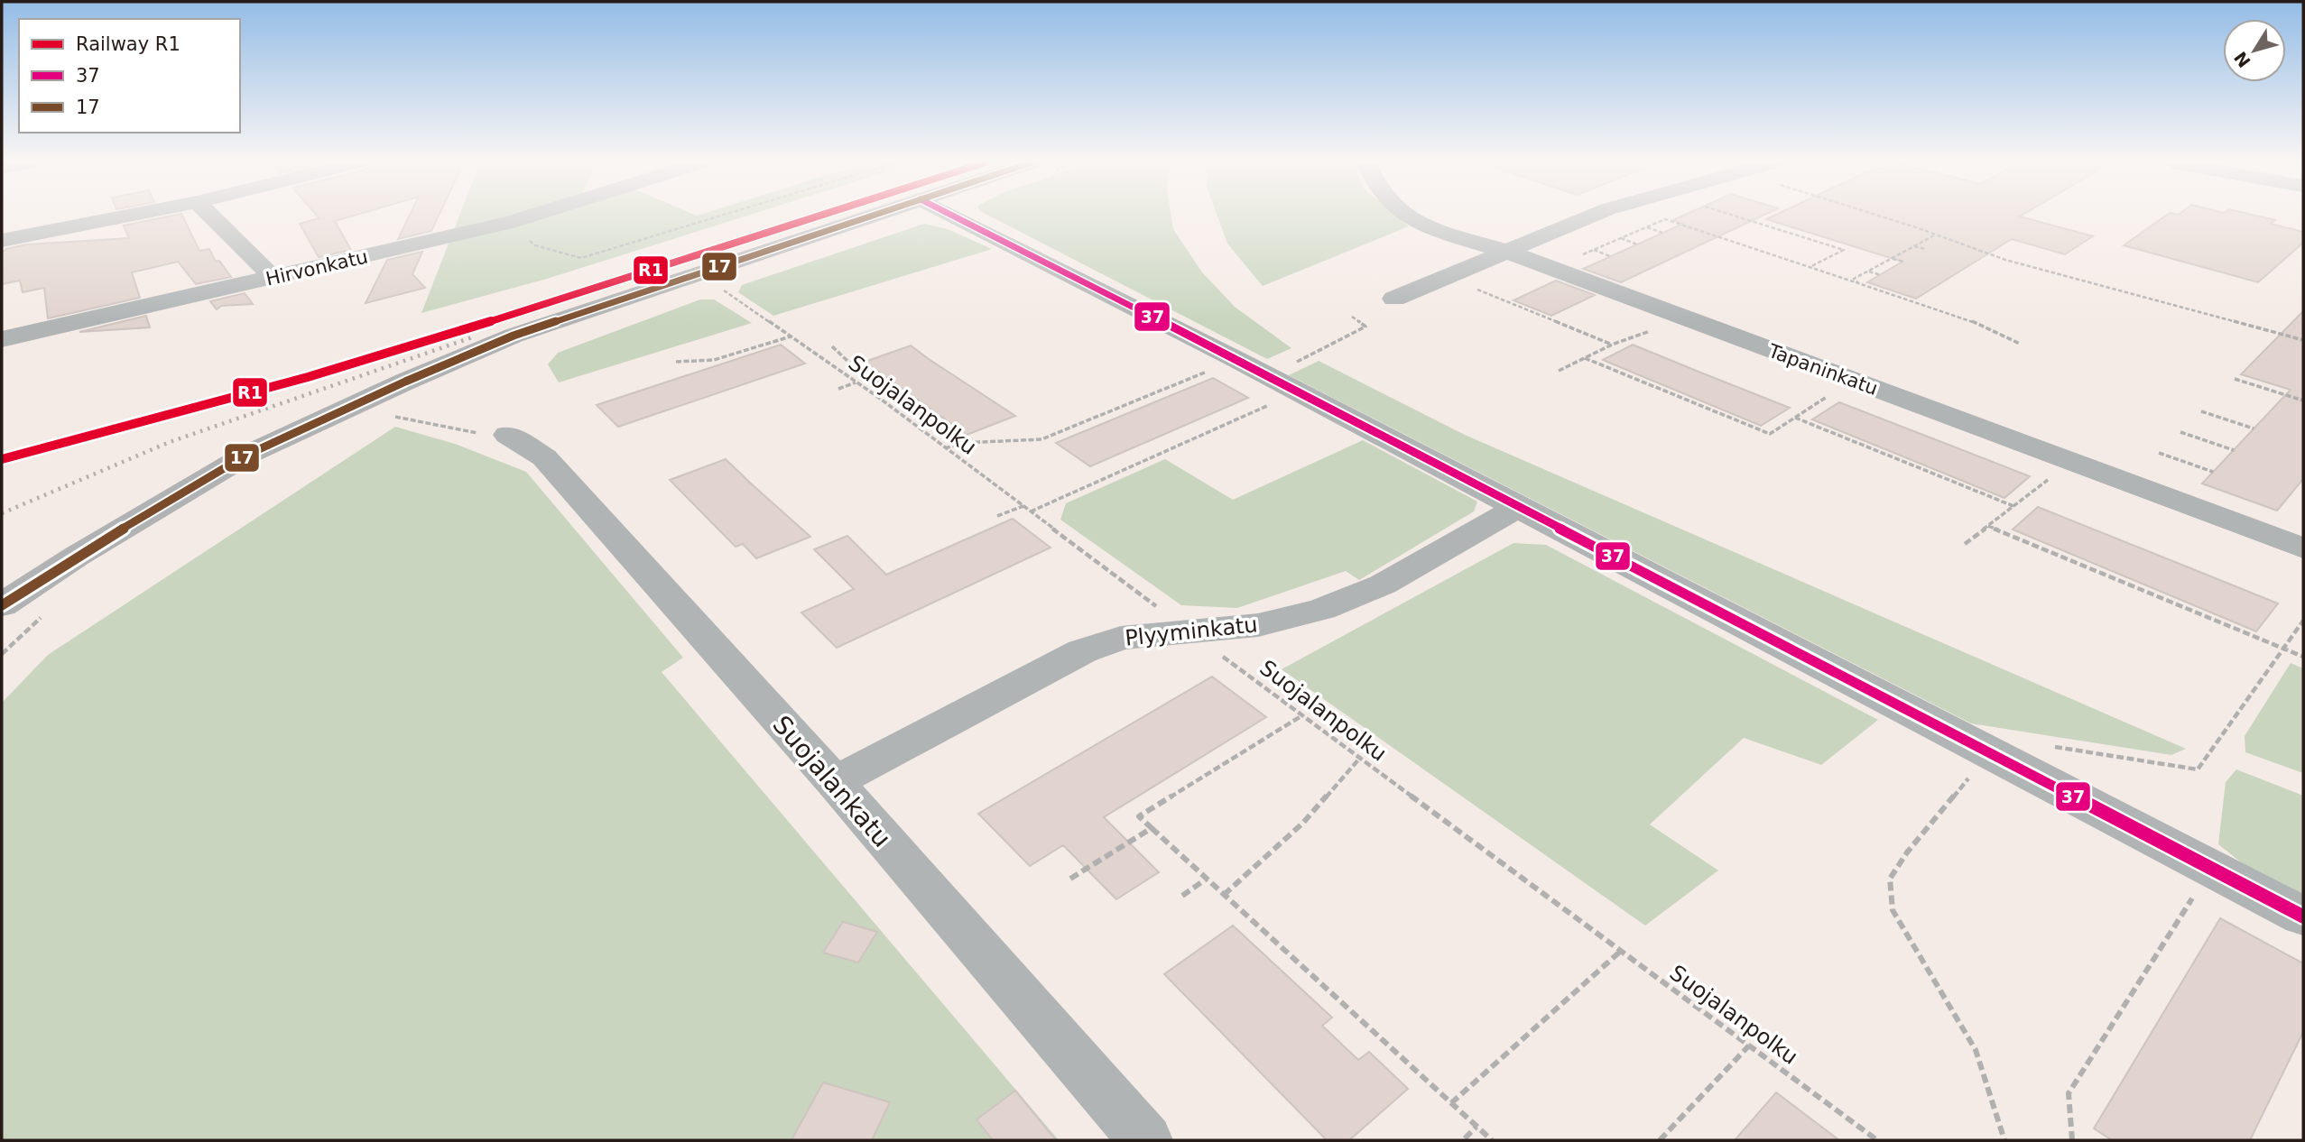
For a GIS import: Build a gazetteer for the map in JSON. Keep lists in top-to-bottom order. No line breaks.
{"streets":{"street":["Hirvonkatu","Tapaninkatu","Plyyminkatu","Suojalankatu"],"path":["Suojalanpolku"]},"crossings":[["Suojalanpolku","Plyyminkatu"],["Plyyminkatu","Suojalankatu"]],"lines":["rail line R1","transit line 37","transit line 17"],"legend":["Railway R1","37","17"],"north":"bottom left"}
